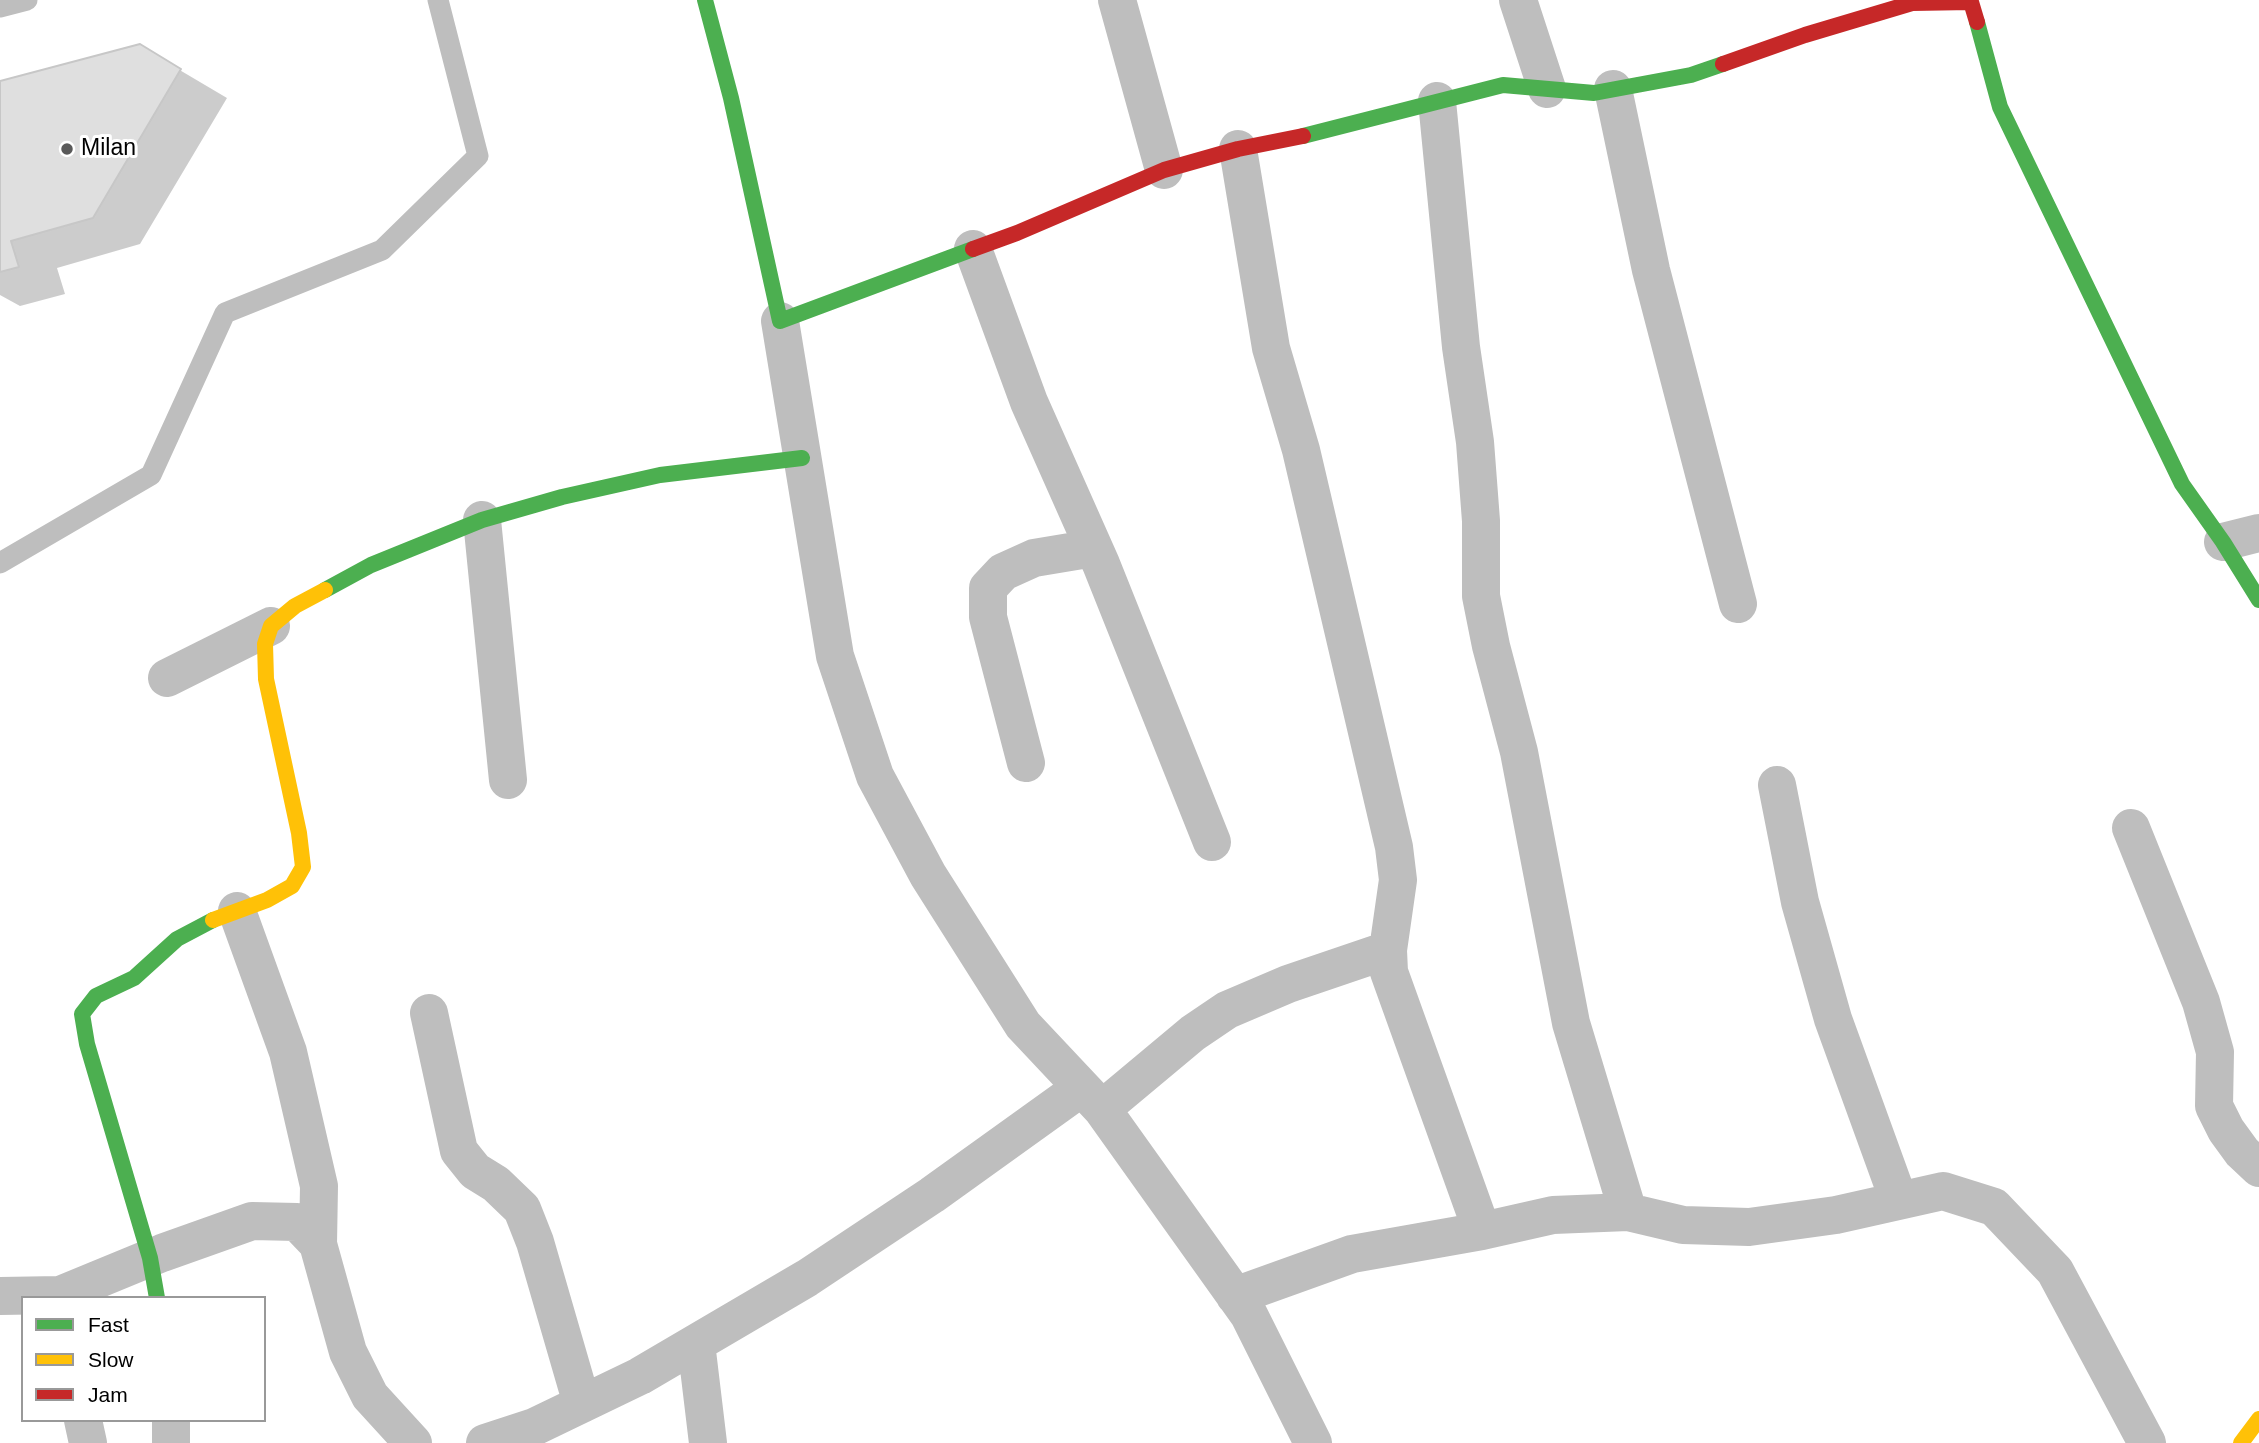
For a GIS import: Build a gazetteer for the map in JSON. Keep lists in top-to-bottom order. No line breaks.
{"places":["Milan"],"legend":["Fast","Slow","Jam"]}
